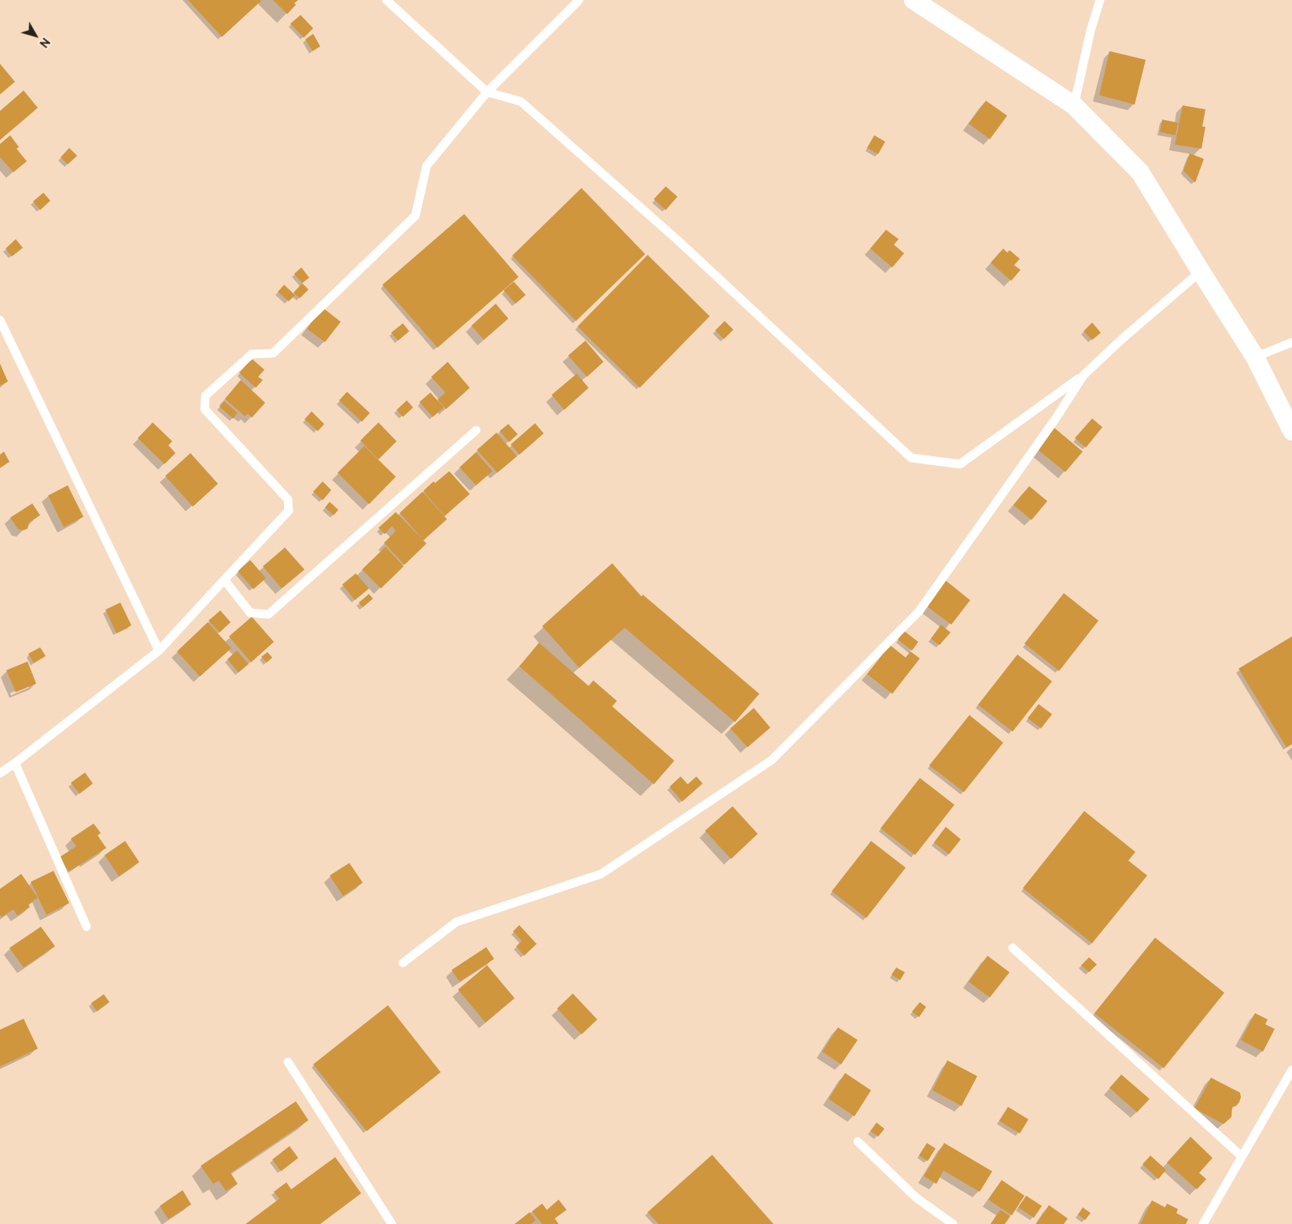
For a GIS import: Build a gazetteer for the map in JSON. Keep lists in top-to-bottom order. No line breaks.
{"north":"bottom right"}
